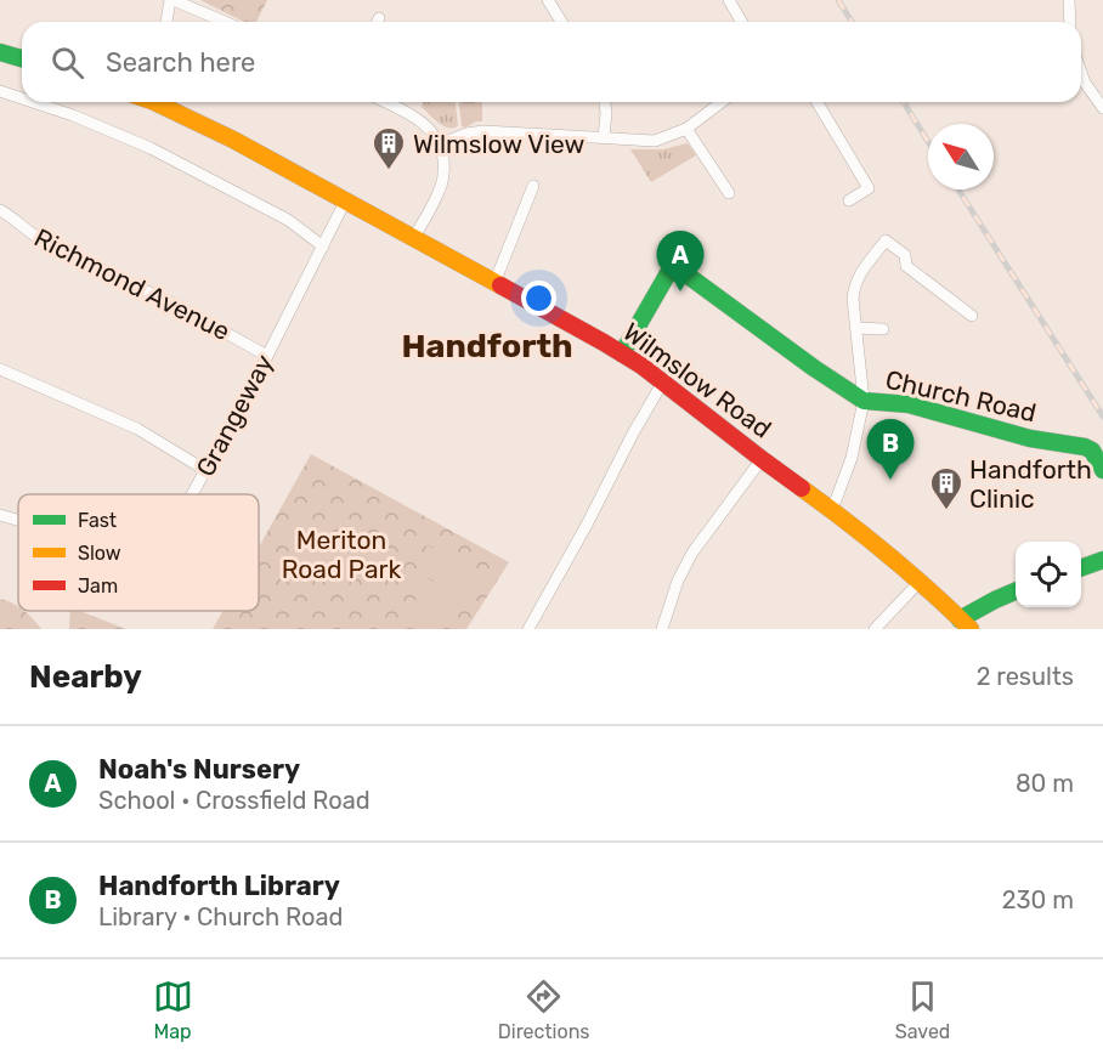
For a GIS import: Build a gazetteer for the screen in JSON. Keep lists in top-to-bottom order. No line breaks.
{"streets":{"main road":["Wilmslow Road","Church Road"],"street":["Richmond Avenue","Grangeway"]},"crossings":[["Richmond Avenue","Grangeway"],["Wilmslow Road","Church Road"],["Wilmslow Road","Grangeway"]],"districts":["Handforth"],"parks":["Meriton Road Park"],"places":{"building":["Wilmslow View","Handforth Clinic"]},"legend":["Fast","Slow","Jam"],"north":"top left","page":{"search":"Search here","pins":["A","B"],"heading":["Nearby","2 results"],"list":[{"mark":"A","name":"Noah's Nursery","note":"School · Crossfield Road","value":"80 m"},{"mark":"B","name":"Handforth Library","note":"Library · Church Road","value":"230 m"}],"nav":["Map","Directions","Saved"]}}
